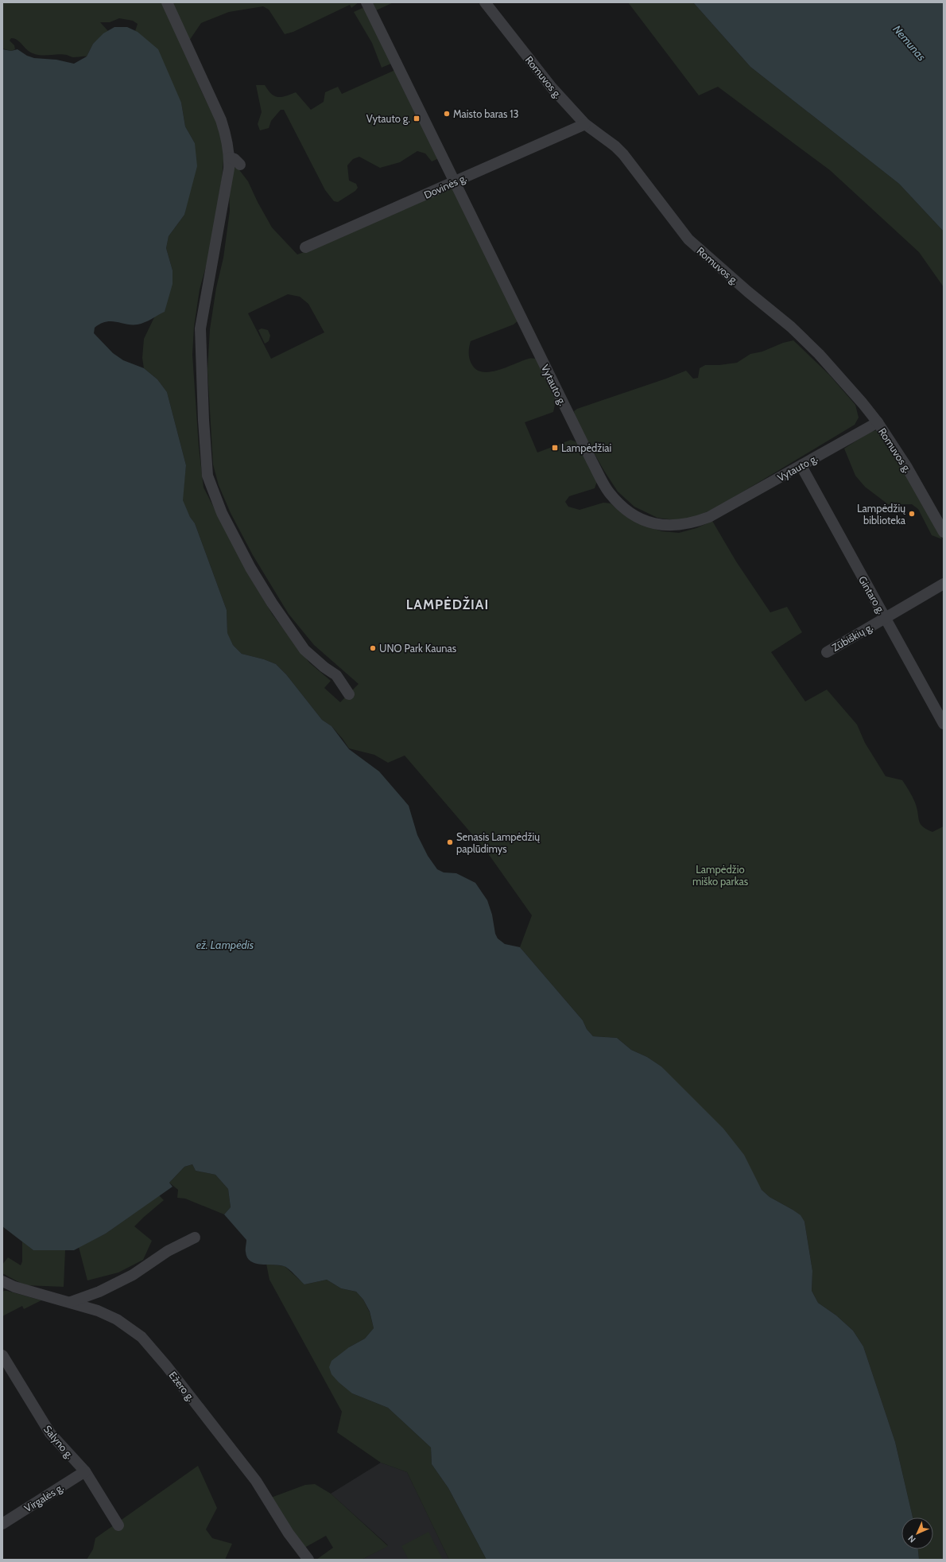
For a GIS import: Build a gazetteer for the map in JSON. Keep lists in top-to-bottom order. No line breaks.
{"streets":{"street":["Romuvos g.","Dovinės g.","Vytauto g.","Gintaro g.","Zūbiškių g.","Ežero g.","Salyno g.","Virgalės g."]},"crossings":[["Romuvos g.","Dovinės g."],["Romuvos g.","Vytauto g."],["Dovinės g.","Vytauto g."],["Vytauto g.","Gintaro g."],["Gintaro g.","Zūbiškių g."],["Salyno g.","Virgalės g."]],"districts":["LAMPĖDŽIAI"],"water":["Nemunas","ež. Lampėdis"],"parks":["Lampėdžio miško parkas"],"places":{"other":["Maisto baras 13","Lampėdžių biblioteka","UNO Park Kaunas","Senasis Lampėdžių paplūdimys"],"transit":["Vytauto g.","Lampėdžiai"]},"north":"bottom left"}
